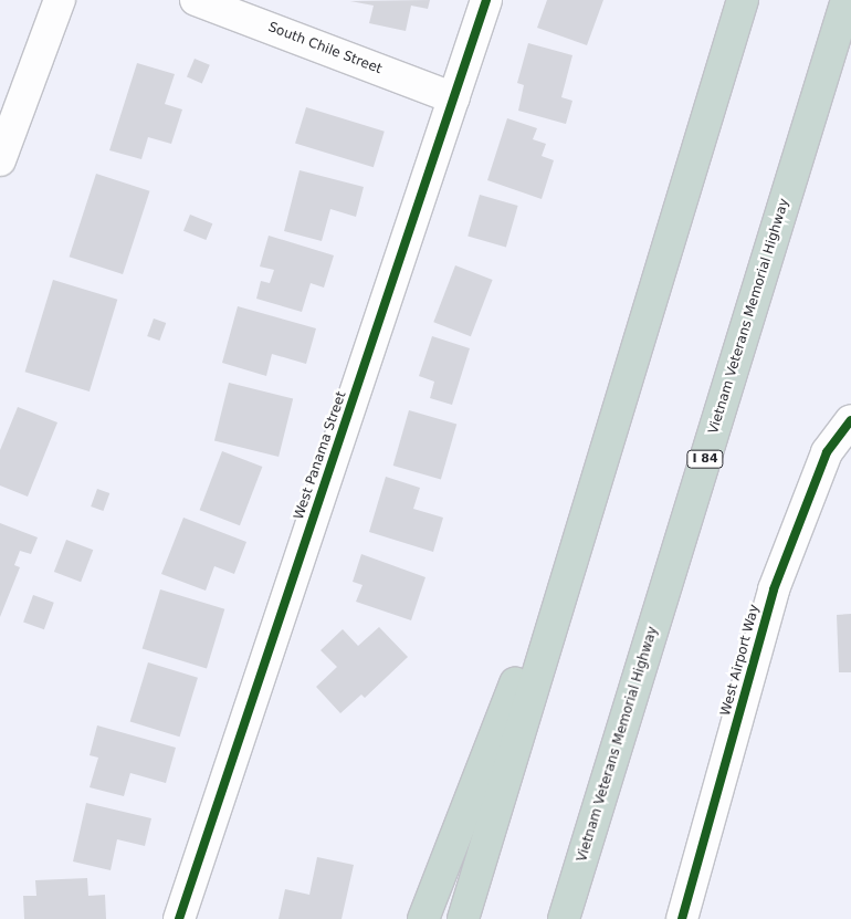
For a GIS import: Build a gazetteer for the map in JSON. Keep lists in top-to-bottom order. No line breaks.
{"streets":{"highway":["Vietnam Veterans Memorial Highway","I 84"],"street":["South Chile Street","West Panama Street","West Airport Way"]},"crossings":[["South Chile Street","West Panama Street"]]}
